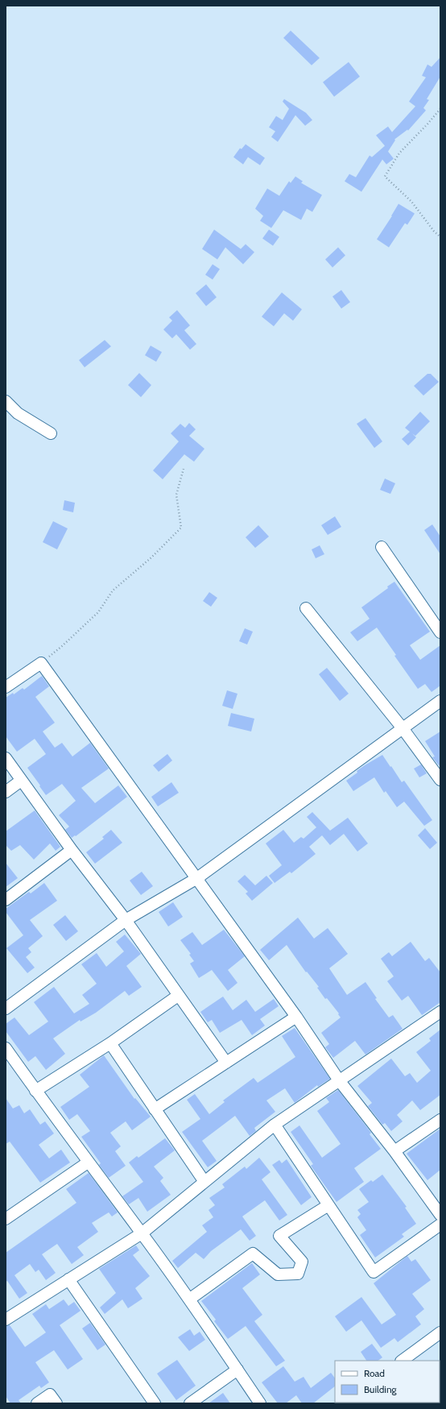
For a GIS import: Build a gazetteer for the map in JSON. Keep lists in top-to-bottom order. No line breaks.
{"legend":["Road","Building"]}
